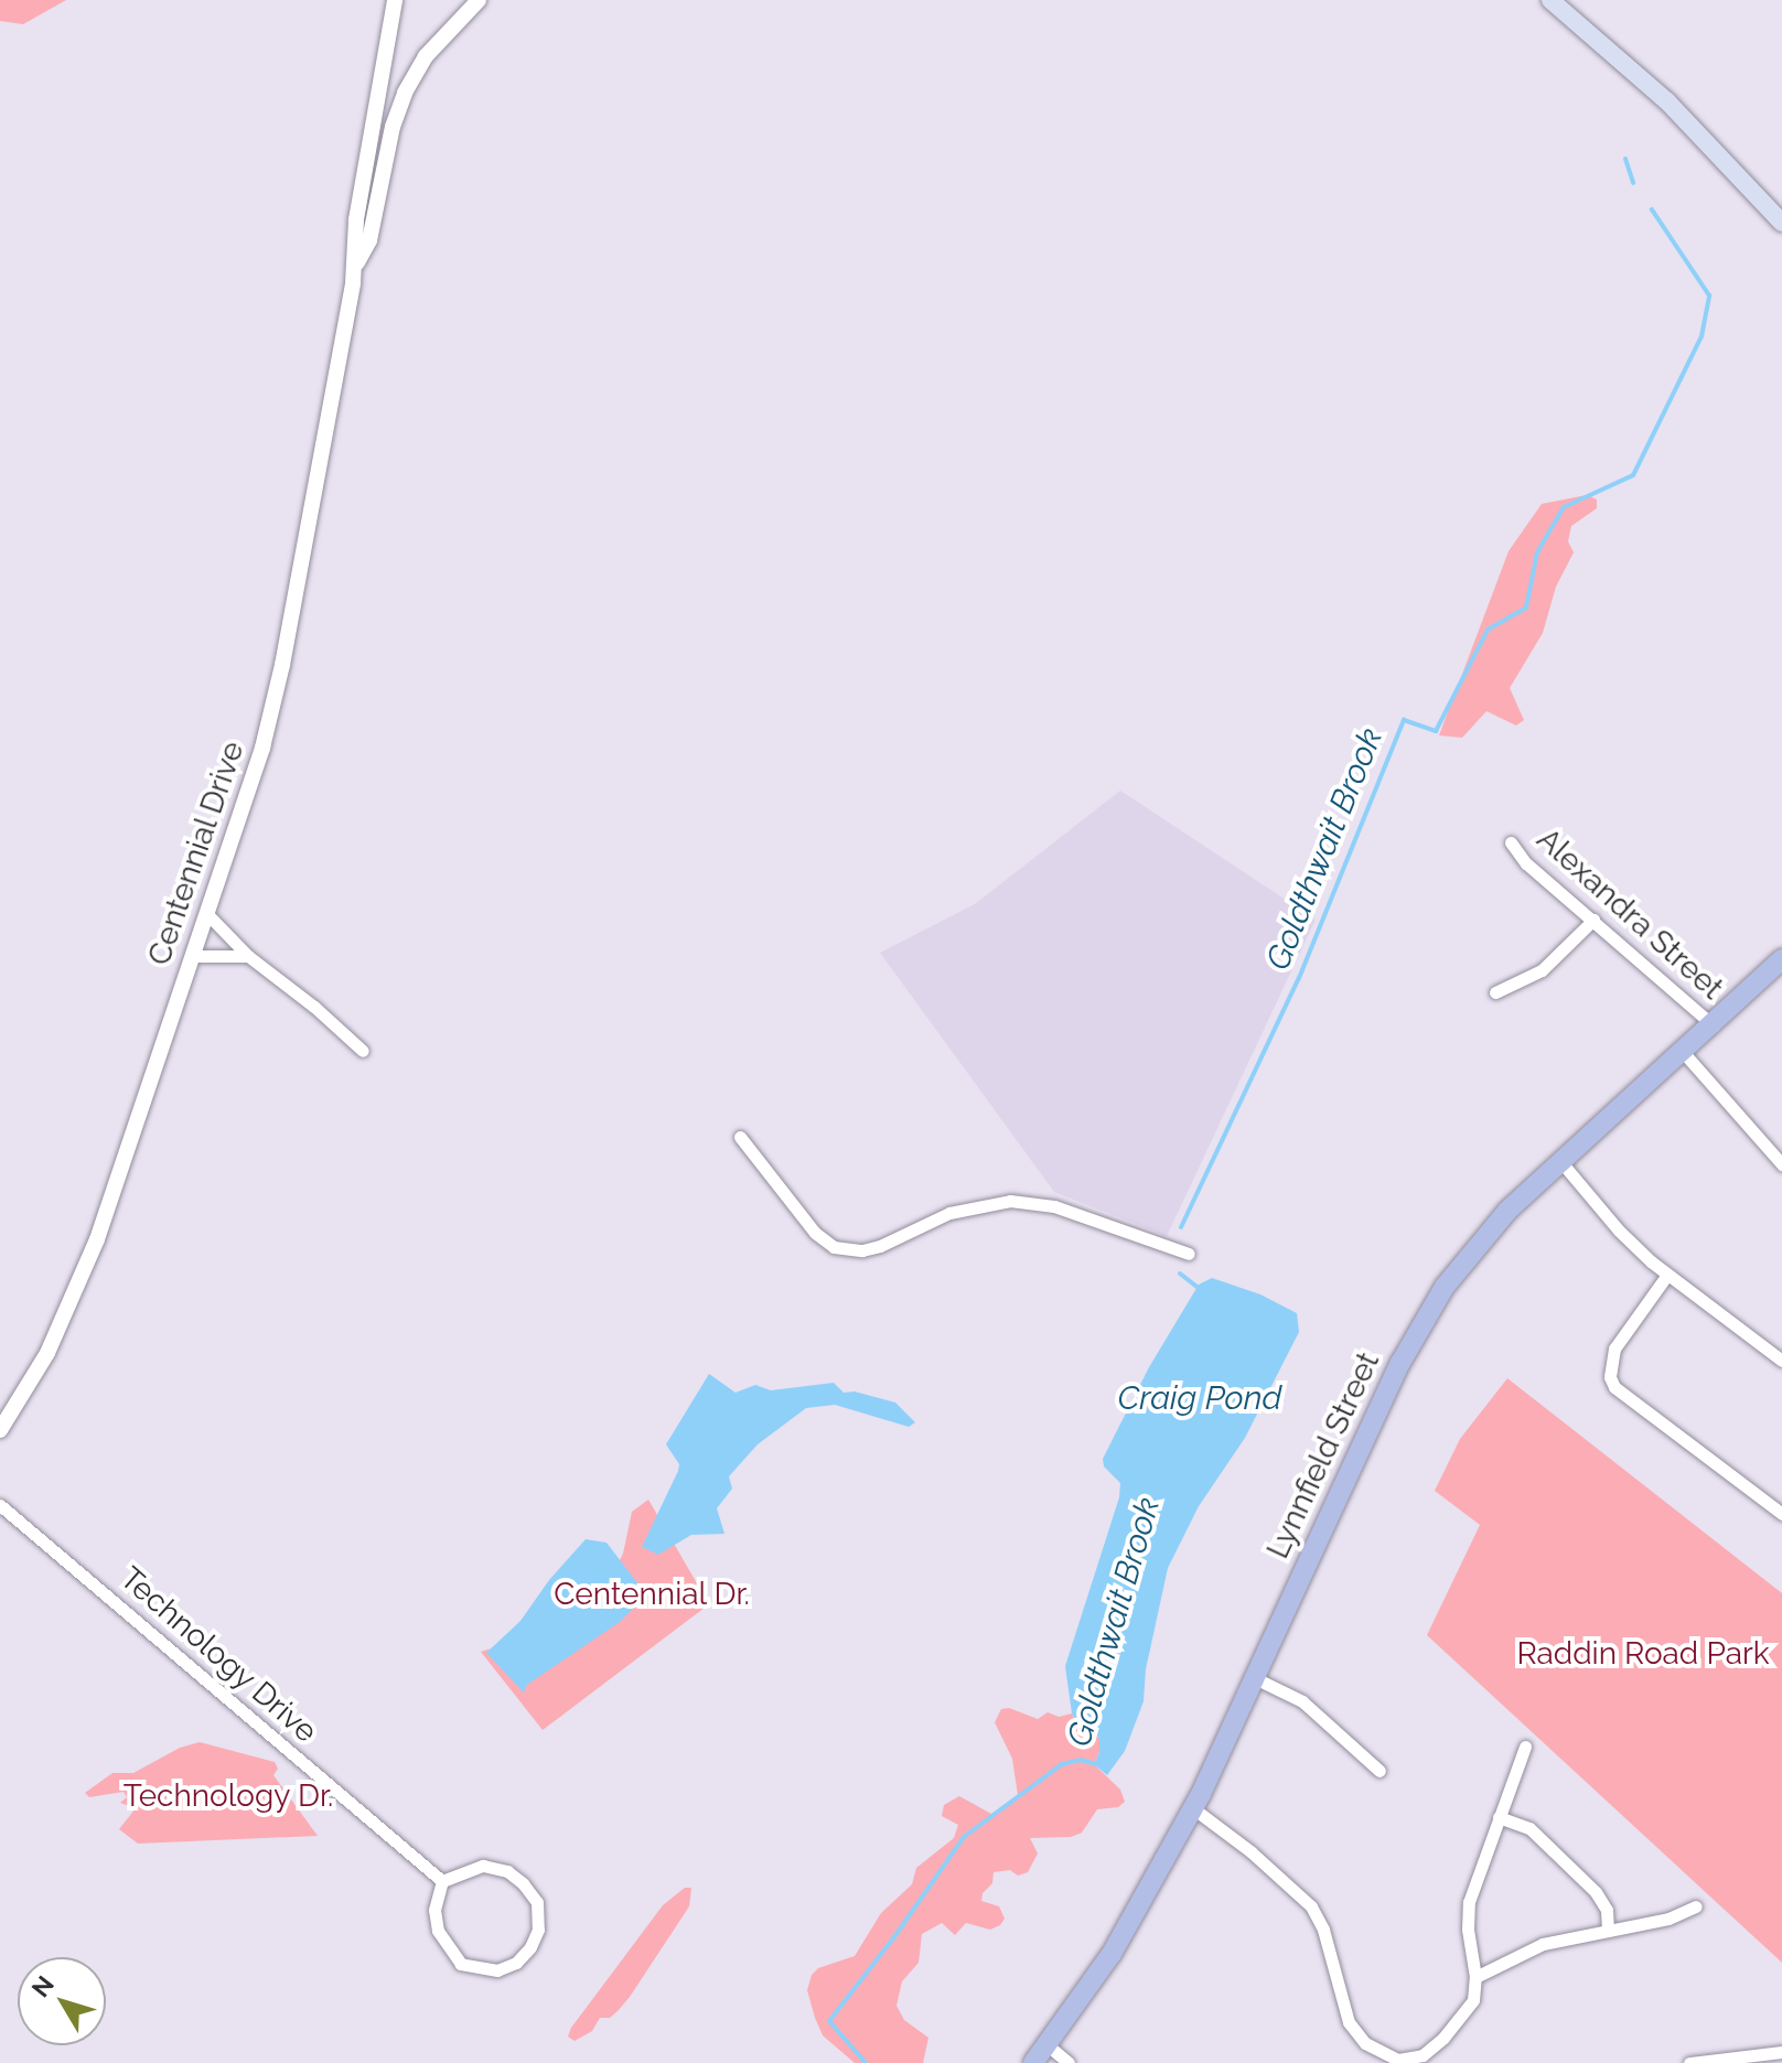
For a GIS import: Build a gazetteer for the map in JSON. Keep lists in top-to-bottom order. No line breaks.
{"streets":{"main road":["Lynnfield Street"],"street":["Centennial Drive","Alexandra Street","Technology Drive"]},"crossings":[["Alexandra Street","Lynnfield Street"]],"water":["Goldthwait Brook","Craig Pond"],"parks":["Centennial Dr.","Raddin Road Park","Technology Dr."],"north":"top left"}
